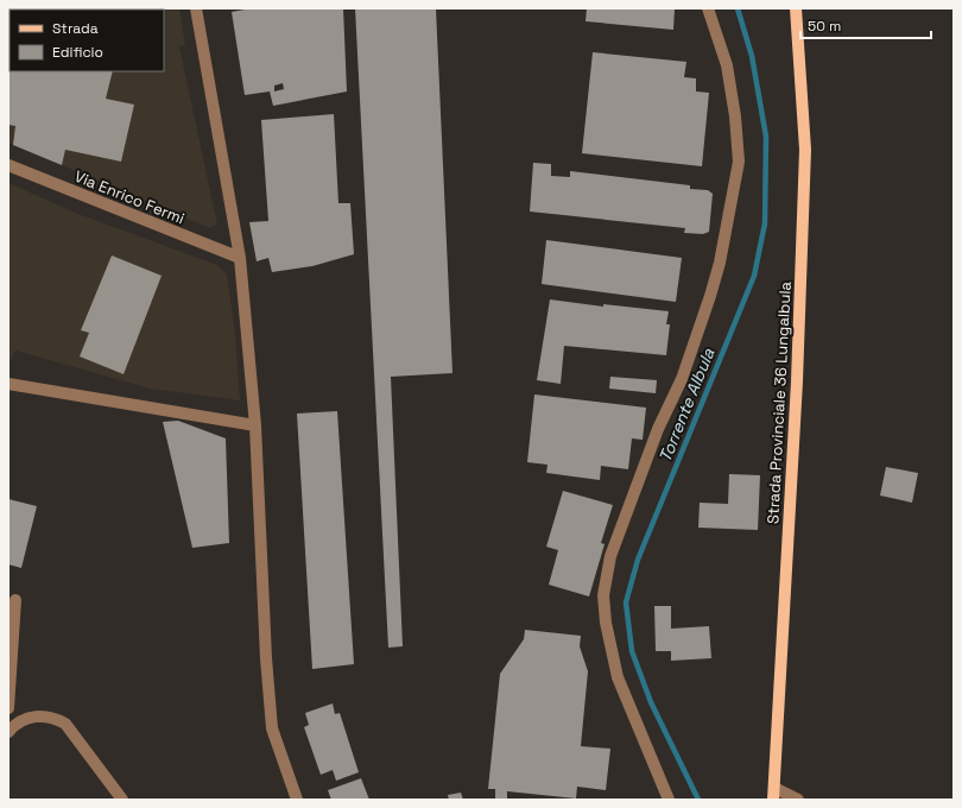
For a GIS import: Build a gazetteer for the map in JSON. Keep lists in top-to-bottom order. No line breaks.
{"streets":{"main road":["Strada Provinciale 36 Lungalbula"],"street":["Via Enrico Fermi"]},"water":["Torrente Albula"],"legend":["Strada","Edificio"],"scale_bar":"50 m"}
